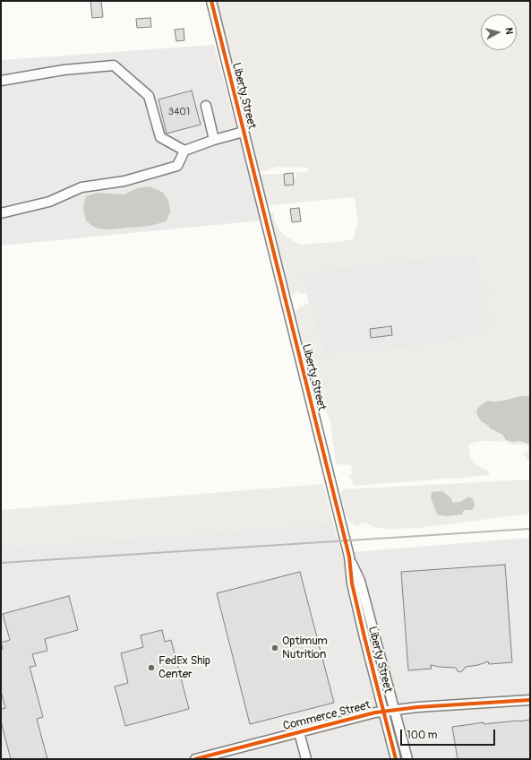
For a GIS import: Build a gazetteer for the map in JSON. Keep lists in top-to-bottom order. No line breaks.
{"streets":{"street":["Liberty Street","Commerce Street"]},"crossings":[["Liberty Street","Commerce Street"]],"places":["Optimum Nutrition","FedEx Ship Center"],"house_numbers":["3401"],"scale_bar":"100 m","north":"right"}
